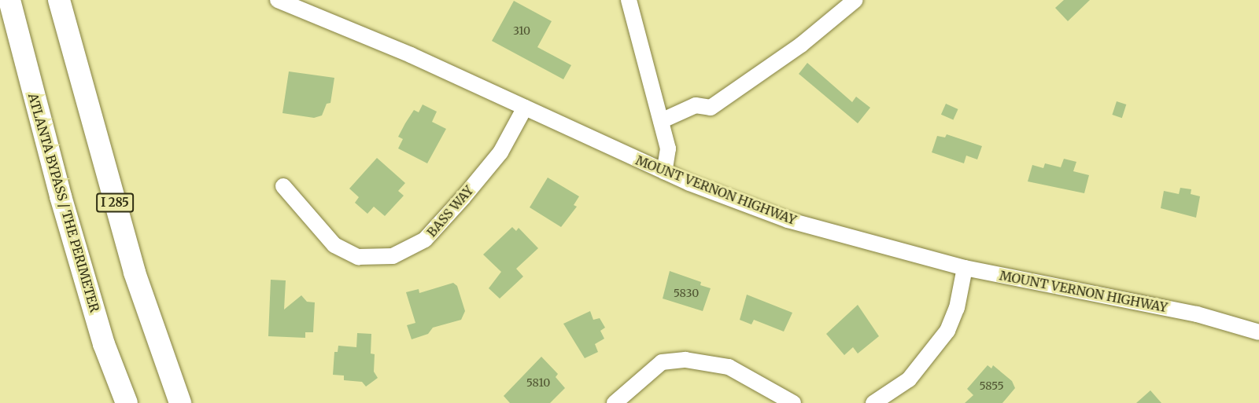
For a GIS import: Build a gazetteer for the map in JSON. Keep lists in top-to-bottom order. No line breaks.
{"streets":{"highway":["ATLANTA BYPASS / THE PERIMETER","I 285"],"street":["MOUNT VERNON HIGHWAY","BASS WAY"]},"crossings":[["MOUNT VERNON HIGHWAY","BASS WAY"]],"house_numbers":["310","5830","5810","5855"]}
